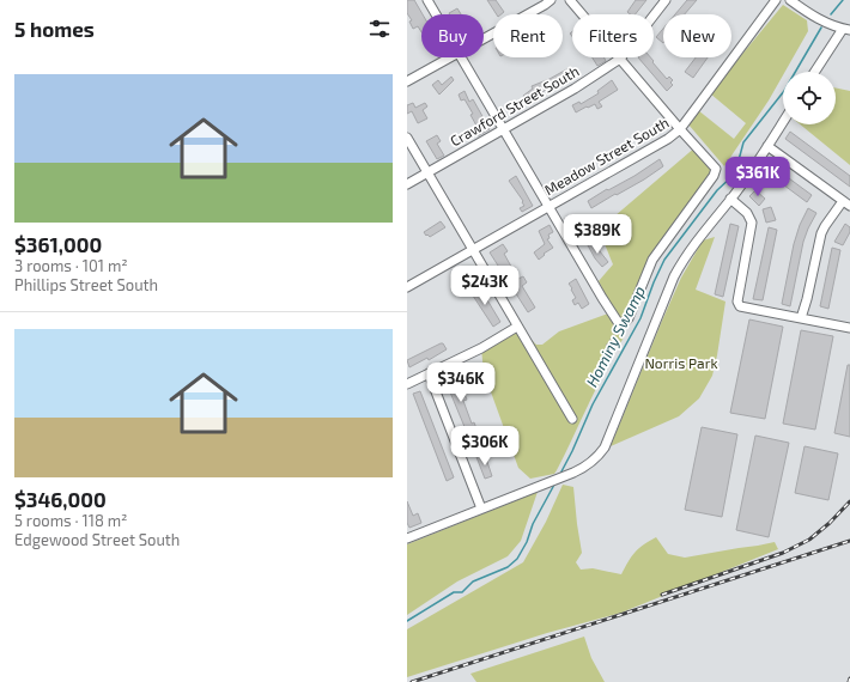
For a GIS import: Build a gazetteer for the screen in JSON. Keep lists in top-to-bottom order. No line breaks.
{"streets":{"street":["Crawford Street South","Meadow Street South"]},"water":["Hominy Swamp"],"parks":["Norris Park"],"page":{"heading":"5 homes","chip":["Buy","Rent","Filters","New"],"list":[{"name":"$361,000","note":"3 rooms · 101 m² · Phillips Street South"},{"name":"$346,000","note":"5 rooms · 118 m² · Edgewood Street South"}],"price":["$361K","$389K","$243K","$346K","$306K"]}}
